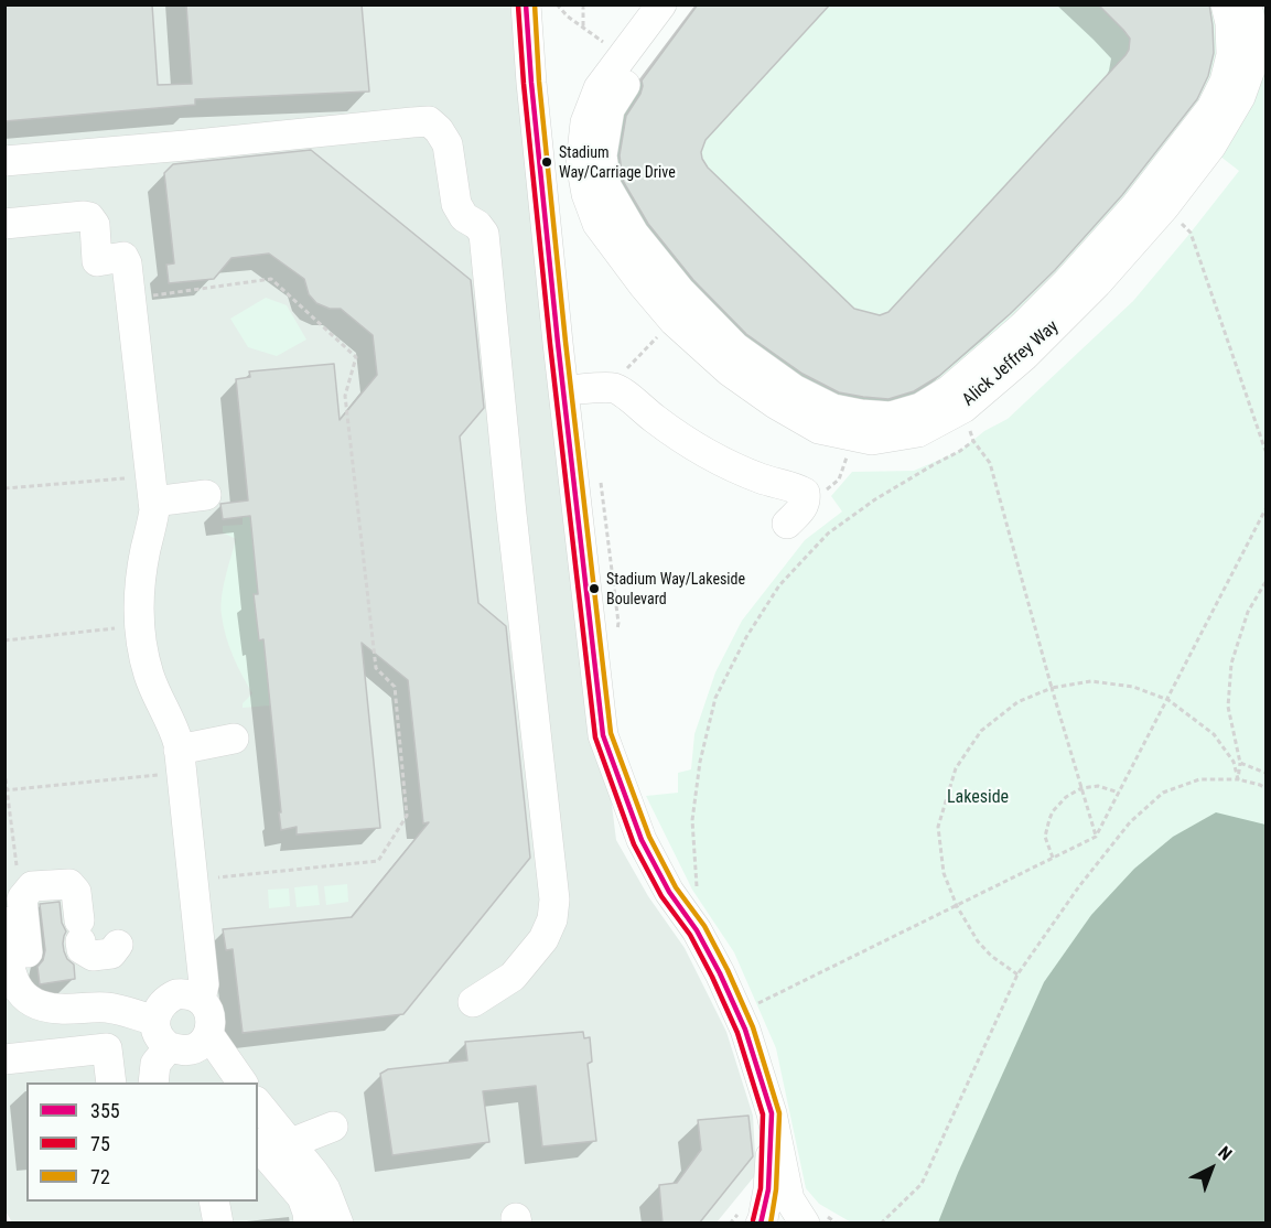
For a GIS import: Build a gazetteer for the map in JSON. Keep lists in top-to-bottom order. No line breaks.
{"streets":{"street":["Alick Jeffrey Way"]},"parks":["Lakeside"],"places":["Stadium Way/Carriage Drive","Stadium Way/Lakeside Boulevard"],"lines":["transit line 355","transit line 72","transit line 75"],"legend":["355","75","72"],"north":"top right"}
